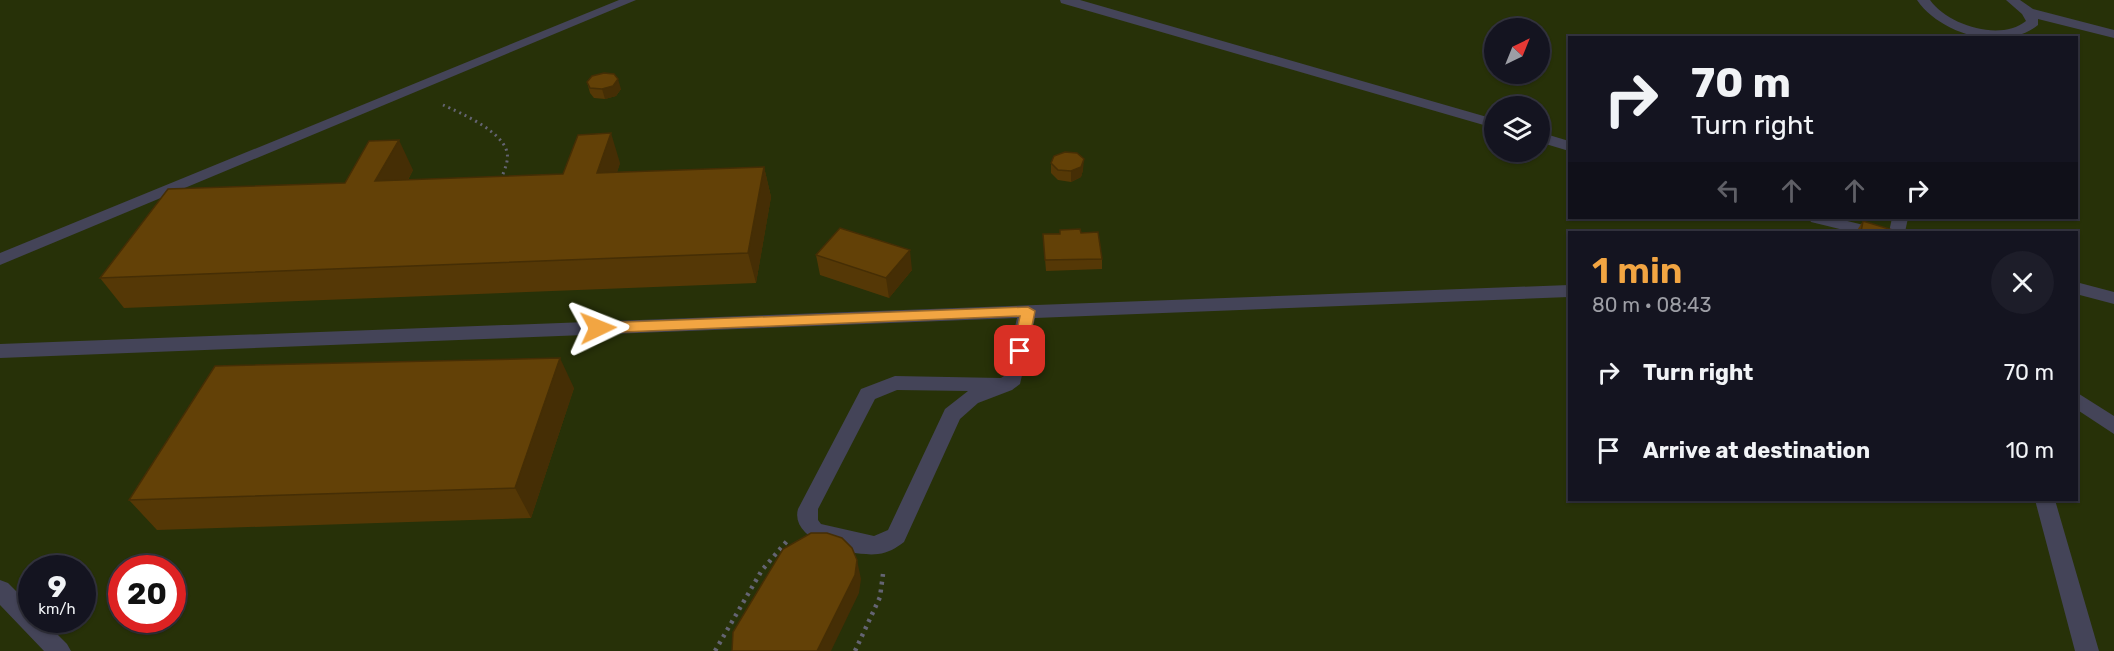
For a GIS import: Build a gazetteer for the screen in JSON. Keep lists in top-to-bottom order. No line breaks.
{"north":"top right","page":{"turn":["70 m","Turn right"],"heading":["1 min","80 m · 08:43"],"list":[{"name":"Turn right","value":"70 m"},{"name":"Arrive at destination","value":"10 m"}],"speed":"9 km/h","limit":"20"}}
